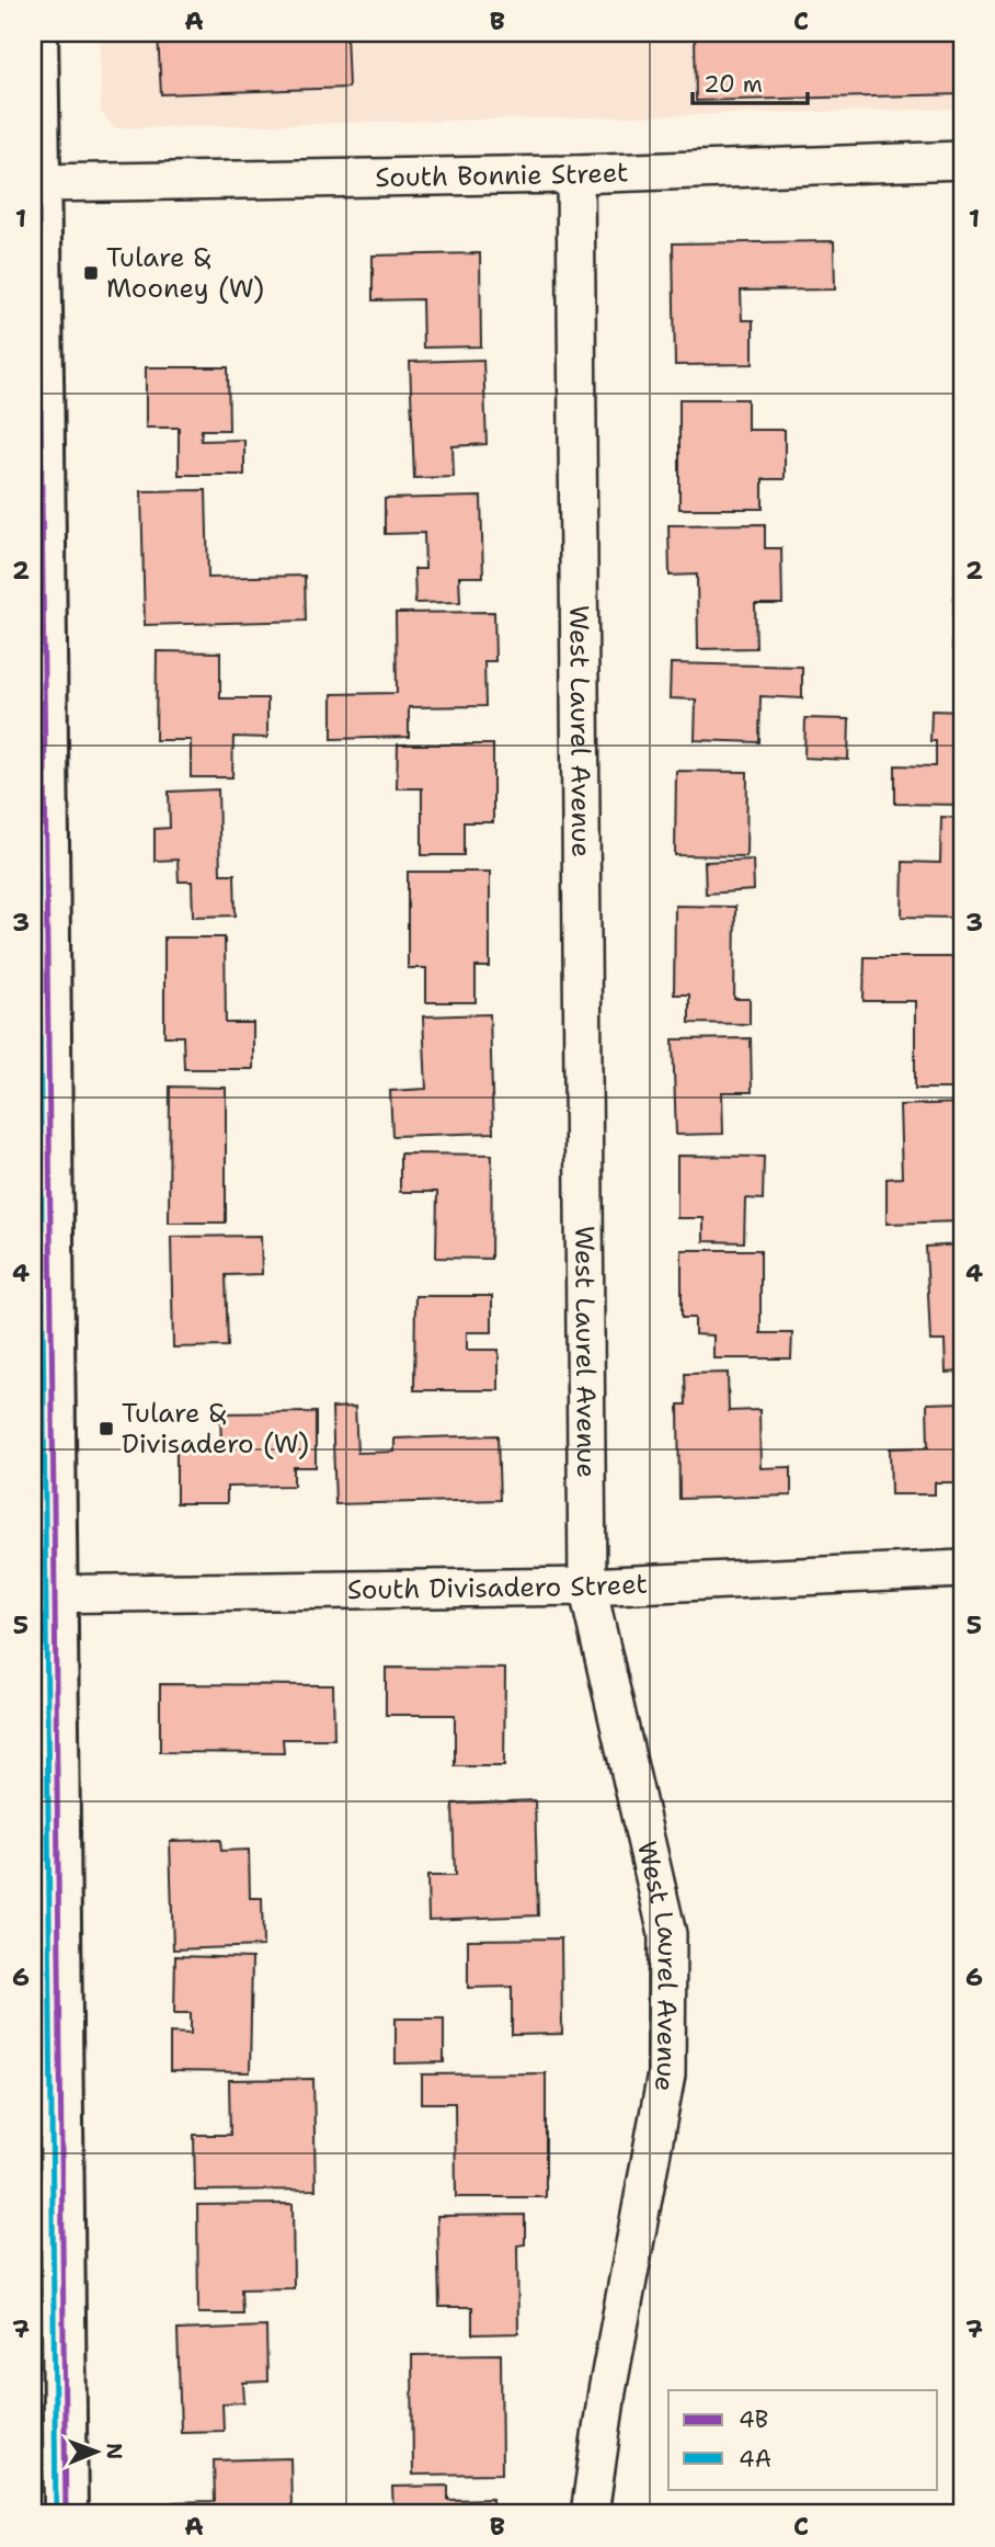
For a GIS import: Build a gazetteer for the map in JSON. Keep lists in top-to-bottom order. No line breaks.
{"streets":{"street":["South Bonnie Street","West Laurel Avenue","South Divisadero Street"]},"crossings":[["South Bonnie Street","West Laurel Avenue"],["West Laurel Avenue","South Divisadero Street"]],"places":{"transit":["Tulare & Mooney (W)","Tulare & Divisadero (W)"]},"lines":["transit line 4B","transit line 4A"],"legend":["4B","4A"],"scale_bar":"20 m","north":"right","grid":{"columns":["A","B","C"],"rows":["1","2","3","4","5","6","7"]}}
